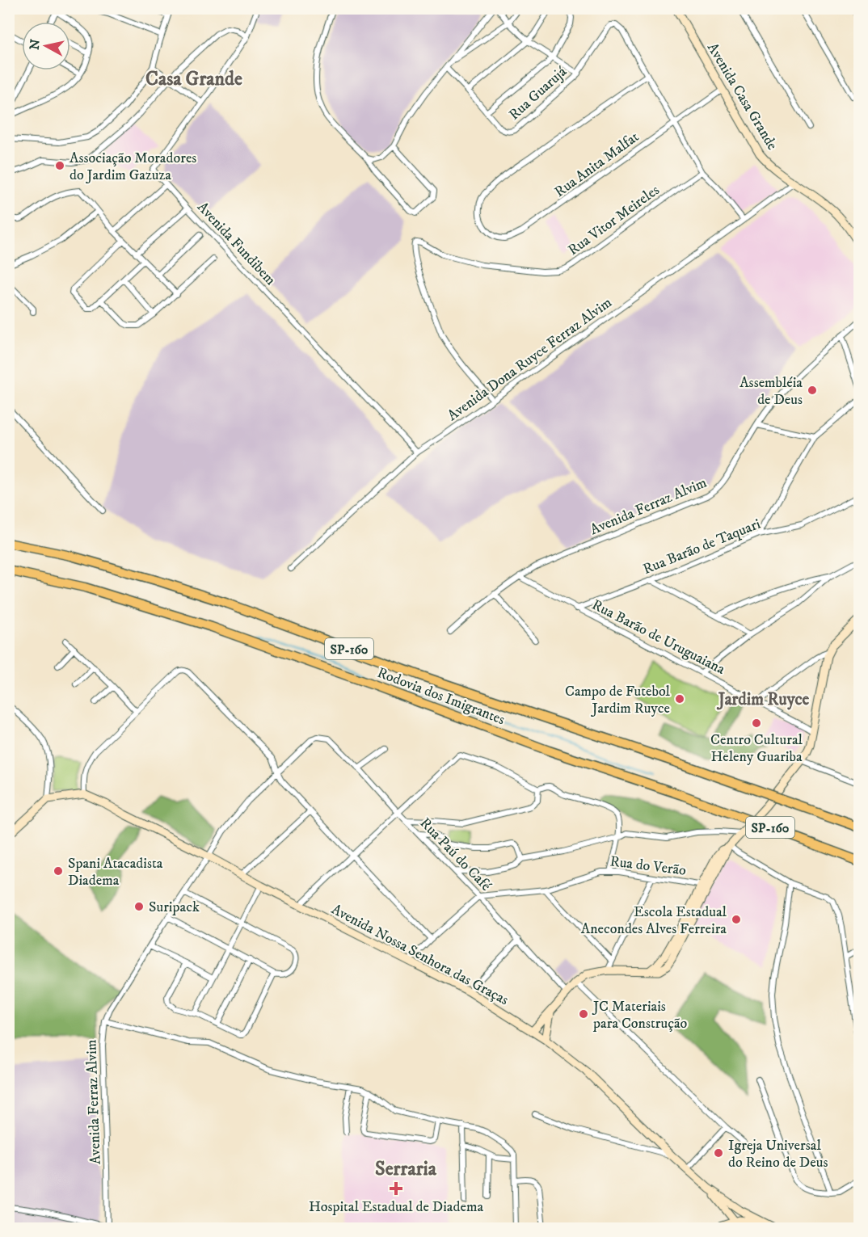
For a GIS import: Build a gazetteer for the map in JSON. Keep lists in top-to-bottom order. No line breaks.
{"streets":{"highway":["SP-160","Rodovia dos Imigrantes"],"main road":["Avenida Casa Grande","Avenida Nossa Senhora das Graças"],"street":["Rua Guarujá","Rua Anita Malfat","Rua Vitor Meireles","Avenida Fundibem","Avenida Dona Ruyce Ferraz Alvim","Avenida Ferraz Alvim","Rua Barão de Taquari","Rua Barão de Uruguaiana","Rua Paú do Café","Rua do Verão"]},"crossings":[["Rua Guarujá","Rua Anita Malfat"],["Avenida Casa Grande","Rua Anita Malfat"],["Avenida Casa Grande","Avenida Dona Ruyce Ferraz Alvim"],["Rua Vitor Meireles","Avenida Dona Ruyce Ferraz Alvim"],["Avenida Fundibem","Avenida Dona Ruyce Ferraz Alvim"],["Avenida Ferraz Alvim","Rua Barão de Uruguaiana"],["Avenida Ferraz Alvim","Rua Paú do Café"],["Avenida Ferraz Alvim","Avenida Nossa Senhora das Graças"],["Rua Barão de Taquari","Rua Barão de Uruguaiana"],["Rua Paú do Café","Rua do Verão"]],"districts":["Casa Grande","Jardim Ruyce","Serraria"],"places":{"other":["Associação Moradores do Jardim Gazuza","Assembléia de Deus","Campo de Futebol Jardim Ruyce","Centro Cultural Heleny Guariba","Spani Atacadista Diadema","Suripack","Escola Estadual Anecondes Alves Ferreira","JC Materiais para Construção","Igreja Universal do Reino de Deus"],"health":["Hospital Estadual de Diadema"]},"north":"left"}
